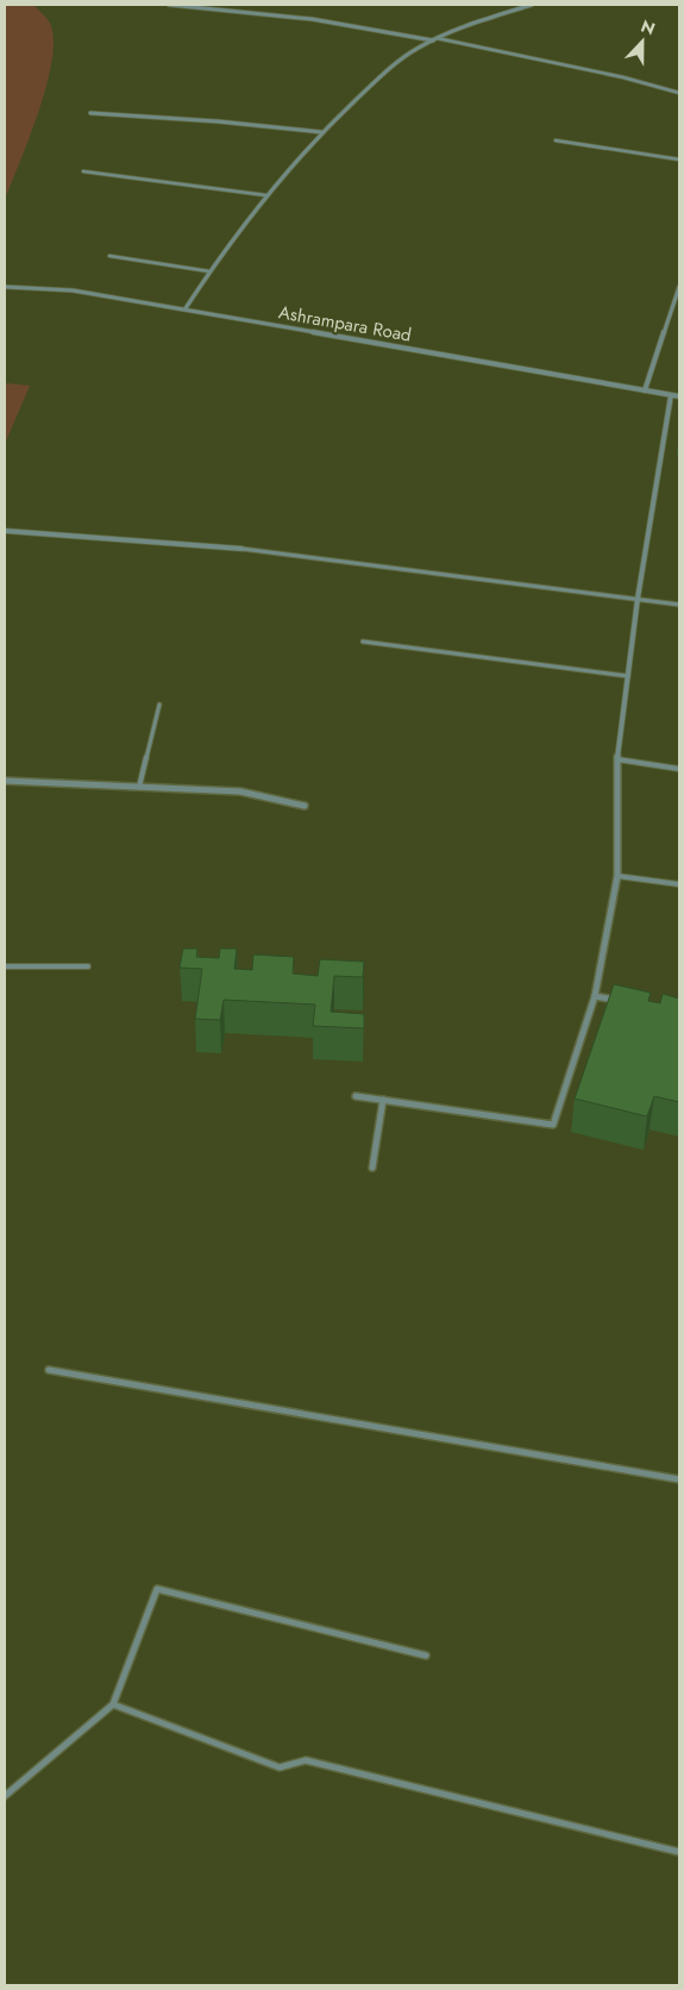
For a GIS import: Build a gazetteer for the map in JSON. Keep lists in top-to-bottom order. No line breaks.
{"streets":{"street":["Ashrampara Road"]},"north":"top"}
